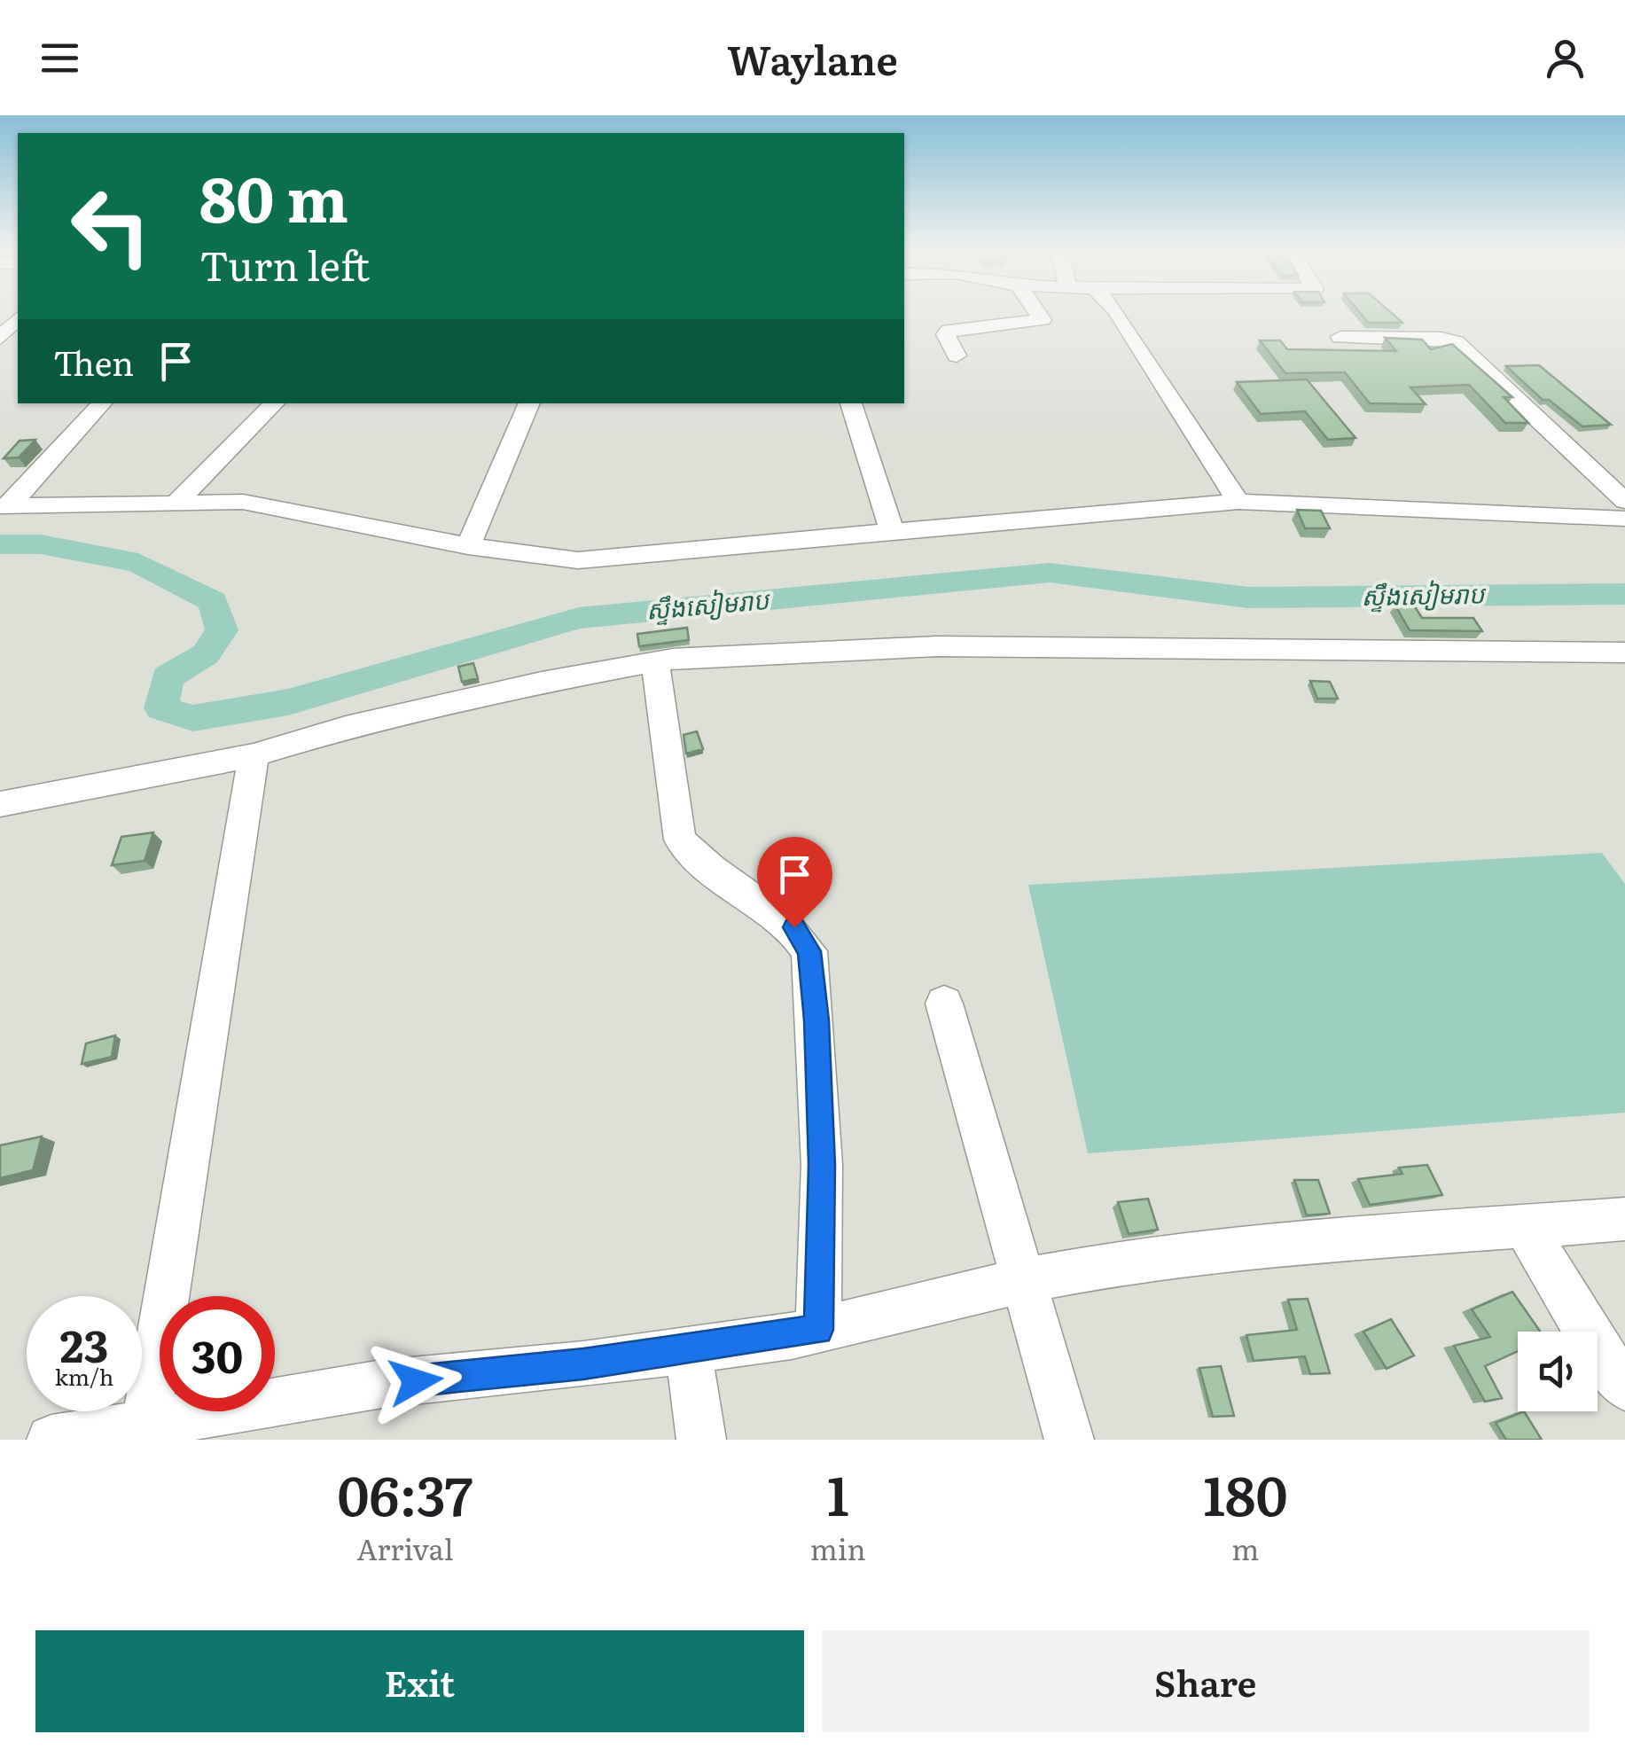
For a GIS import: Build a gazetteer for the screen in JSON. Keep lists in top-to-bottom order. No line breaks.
{"water":["ស្ទឹងសៀមរាប"],"page":{"header":"Waylane","turn":["80 m","Turn left"],"then":"Then","speed":"23 km/h","limit":"30","eta":["06:37","Arrival","1","min","180","m"],"buttons":["Exit","Share"]}}
